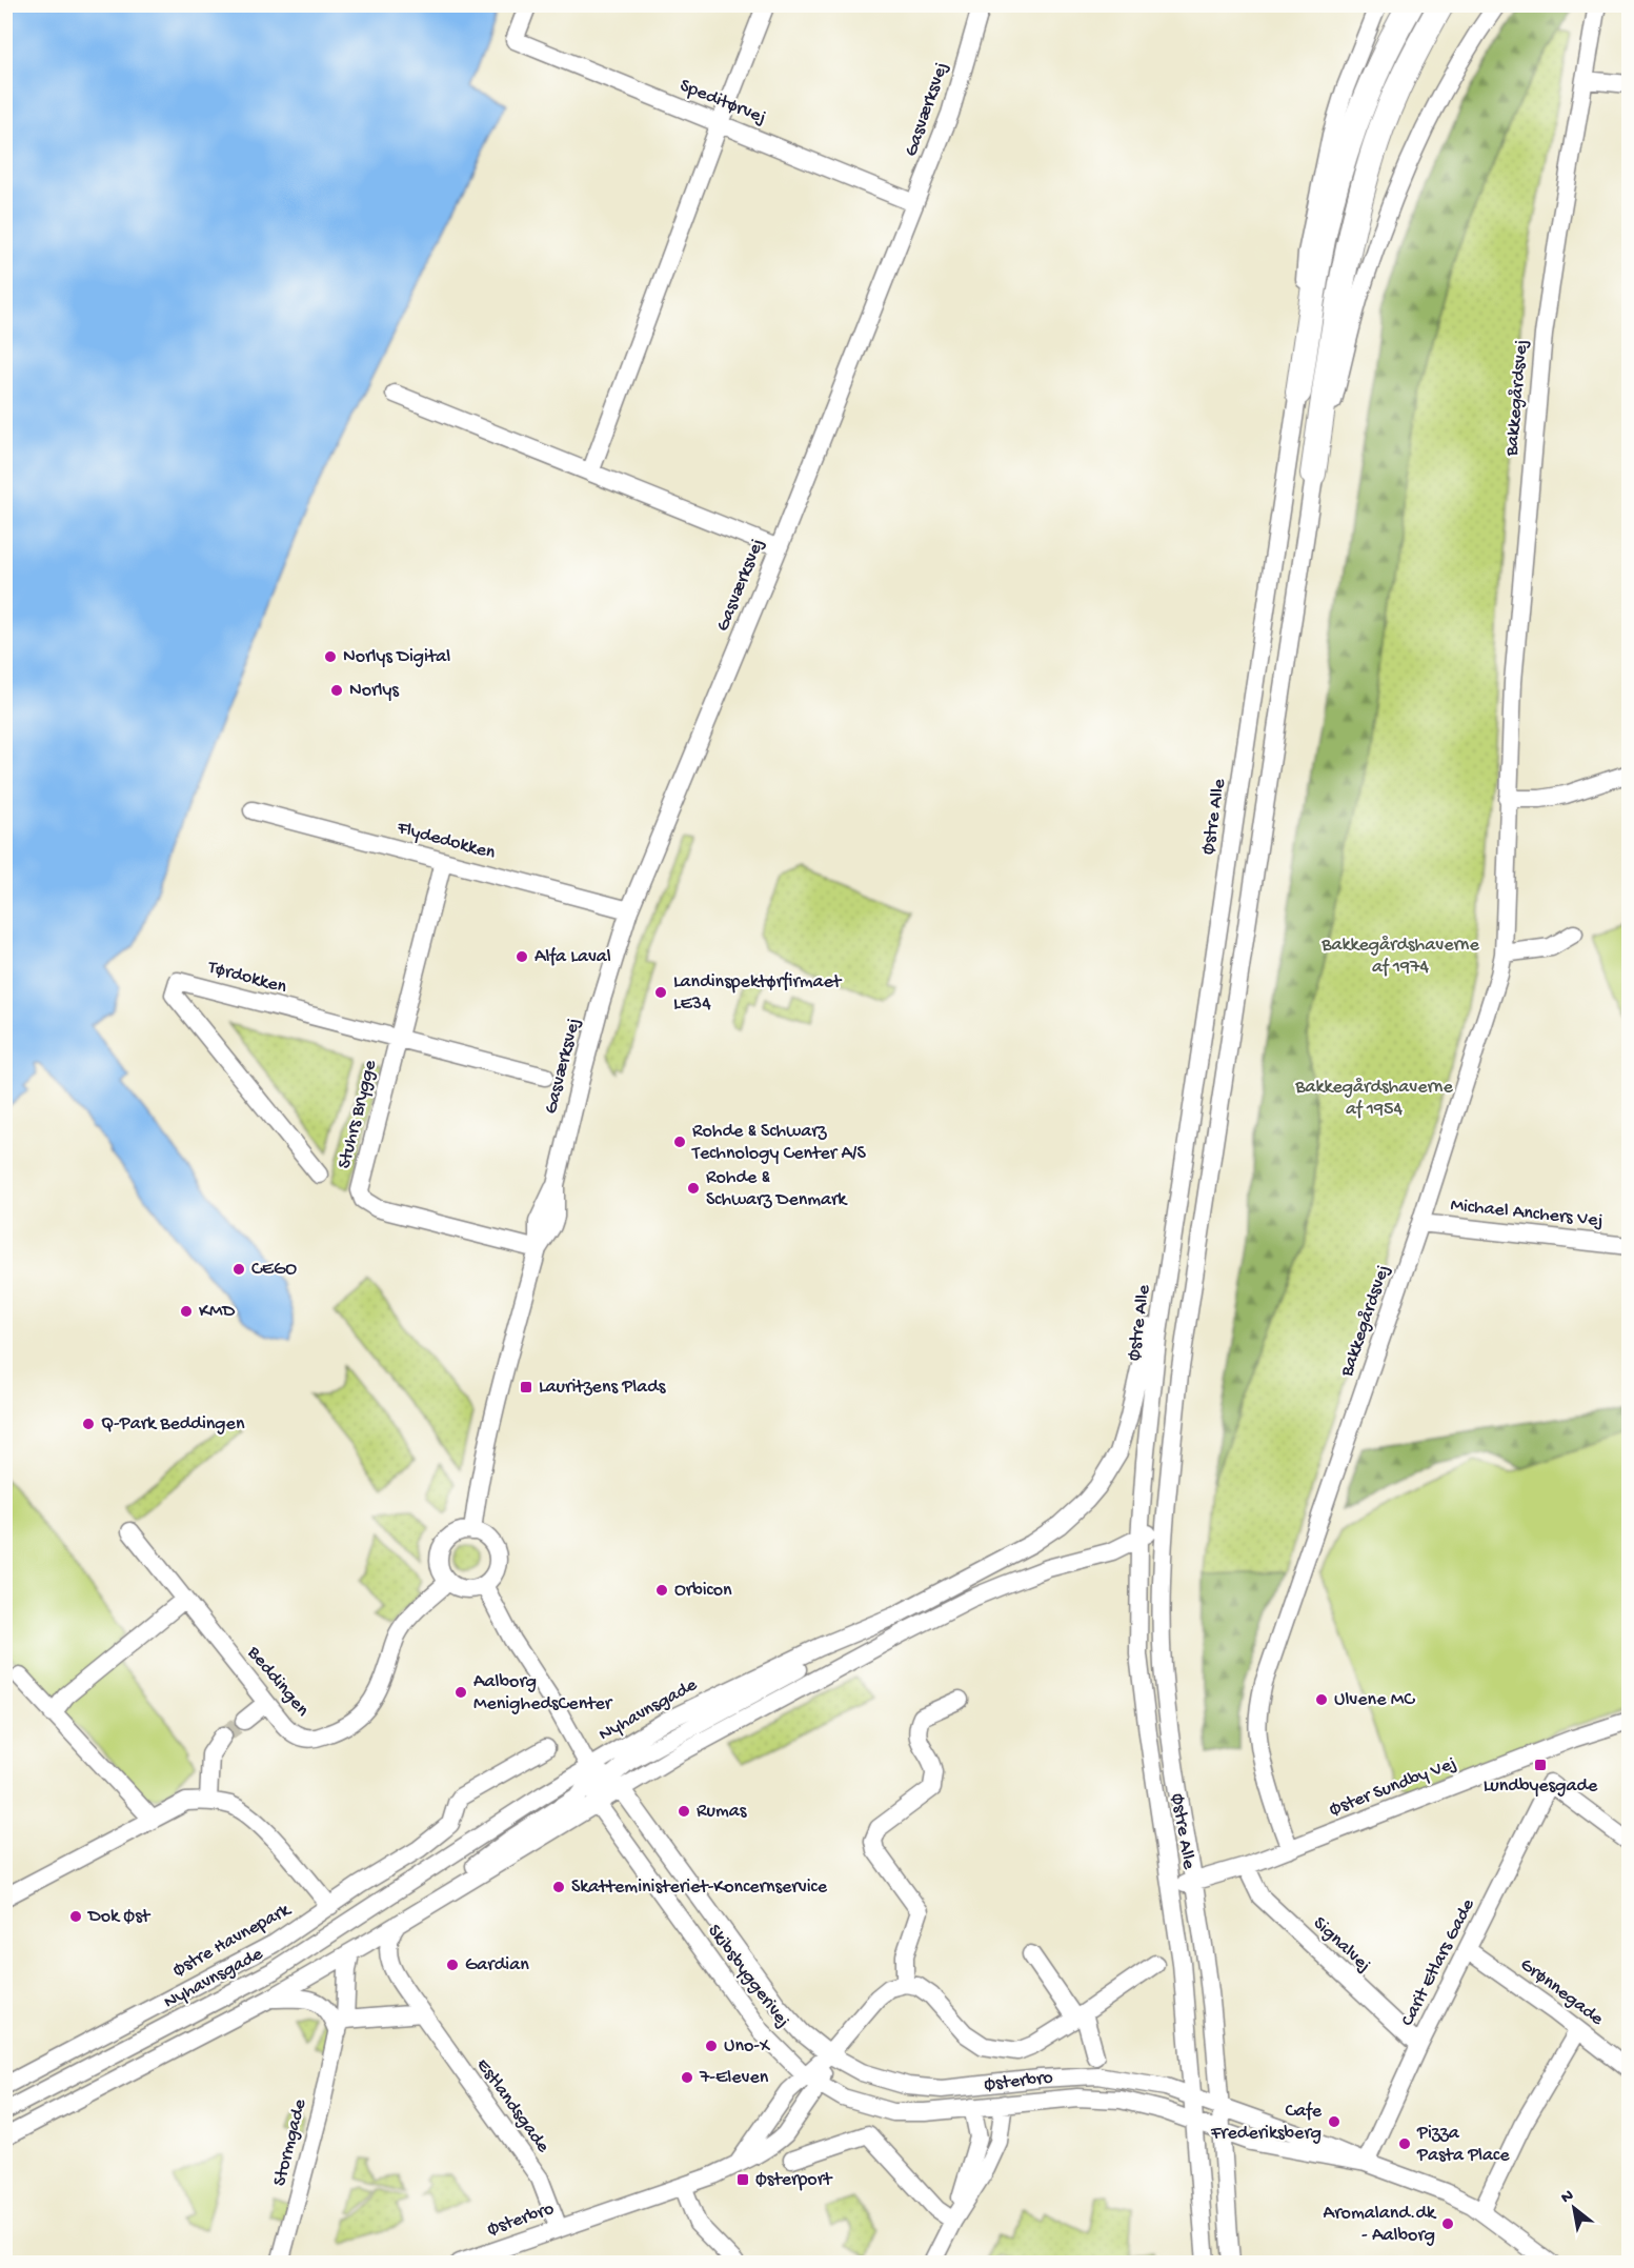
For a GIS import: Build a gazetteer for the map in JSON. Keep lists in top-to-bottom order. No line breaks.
{"streets":{"street":["Speditørvej","Gasværksvej","Bakkegårdsvej","Østre Alle","Flydedokken","Tørdokken","Stuhrs Brygge","Michael Anchers Vej","Beddingen","Nyhavnsgade","Øster Sundby Vej","Østre Havnepark","Signalvej","Carit Etlars Gade","Skibsbyggerivej","Grønnegade","Østerbro","Estlandsgade","Stormgade"]},"crossings":[["Speditørvej","Gasværksvej"],["Gasværksvej","Flydedokken"],["Gasværksvej","Stuhrs Brygge"],["Gasværksvej","Beddingen"],["Bakkegårdsvej","Michael Anchers Vej"],["Bakkegårdsvej","Øster Sundby Vej"],["Østre Alle","Nyhavnsgade"],["Østre Alle","Øster Sundby Vej"],["Østre Alle","Østerbro"],["Flydedokken","Stuhrs Brygge"],["Tørdokken","Stuhrs Brygge"],["Nyhavnsgade","Skibsbyggerivej"],["Øster Sundby Vej","Signalvej"],["Signalvej","Carit Etlars Gade"],["Carit Etlars Gade","Grønnegade"],["Carit Etlars Gade","Østerbro"],["Skibsbyggerivej","Østerbro"],["Østerbro","Estlandsgade"]],"parks":["Bakkegårdshaverne af 1974","Bakkegårdshaverne af 1954"],"places":{"other":["Norlys Digital","Norlys","Alfa Laval","Landinspektørfirmaet LE34","Rohde & Schwarz Technology Center A/S","Rohde & Schwarz Denmark","CEGO","KMD","Q-Park Beddingen","Orbicon","Aalborg MenighedsCenter","Ulvene MC","Rumas","Skatteministeriet-Koncernservice","Dok Øst","Gardian","Uno-X","7-Eleven","Cafe Frederiksberg","Pizza Pasta Place","Aromaland.dk - Aalborg"],"transit":["Lauritzens Plads","Lundbyesgade","Østerport"]},"north":"top left"}
